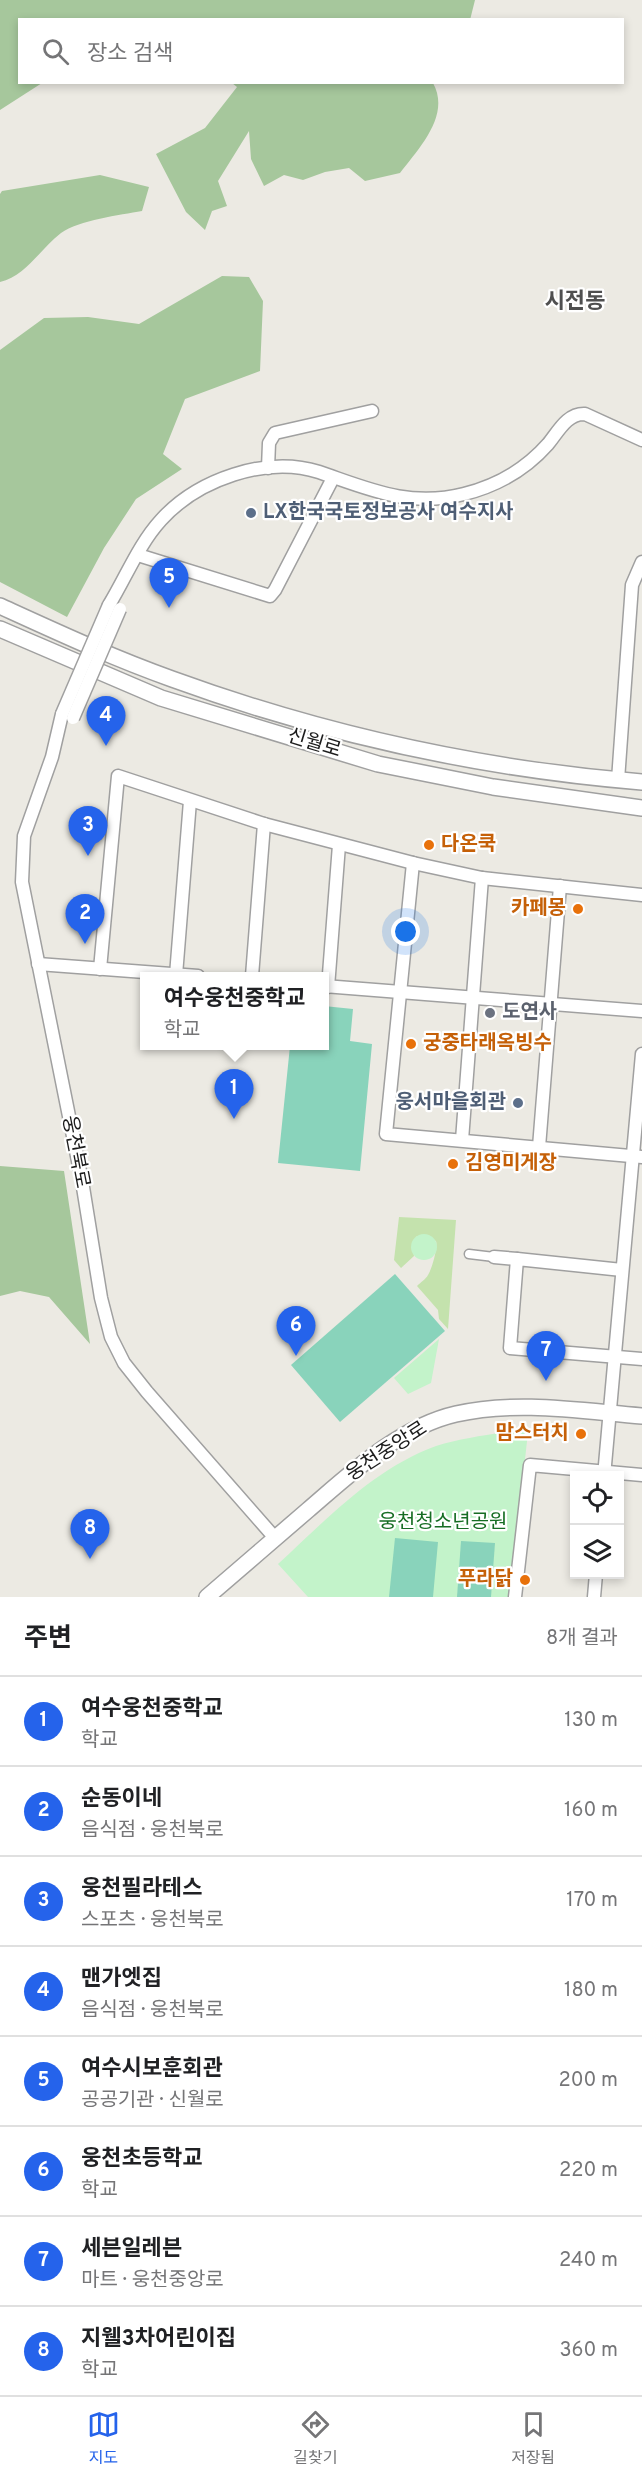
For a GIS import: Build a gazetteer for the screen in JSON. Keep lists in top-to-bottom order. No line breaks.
{"streets":{"street":["신월로","웅천북로","웅천중앙로"]},"crossings":[["웅천북로","웅천중앙로"]],"districts":["시전동"],"parks":["웅천청소년공원"],"places":["LX한국국토정보공사 여수지사","다온쿡","카페몽","도연사","궁중타래옥빙수","웅서마을회관","김영미게장","맘스터치","푸라닭"],"page":{"search":"장소 검색","pins":["5","4","3","2","1","6","7","8"],"popup":["여수웅천중학교","학교"],"heading":["주변","8개 결과"],"list":[{"mark":"1","name":"여수웅천중학교","note":"학교","value":"130 m"},{"mark":"2","name":"순동이네","note":"음식점 · 웅천북로","value":"160 m"},{"mark":"3","name":"웅천필라테스","note":"스포츠 · 웅천북로","value":"170 m"},{"mark":"4","name":"맨가엣집","note":"음식점 · 웅천북로","value":"180 m"},{"mark":"5","name":"여수시보훈회관","note":"공공기관 · 신월로","value":"200 m"},{"mark":"6","name":"웅천초등학교","note":"학교","value":"220 m"},{"mark":"7","name":"세븐일레븐","note":"마트 · 웅천중앙로","value":"240 m"},{"mark":"8","name":"지웰3차어린이집","note":"학교","value":"360 m"}],"nav":["지도","길찾기","저장됨"]}}
